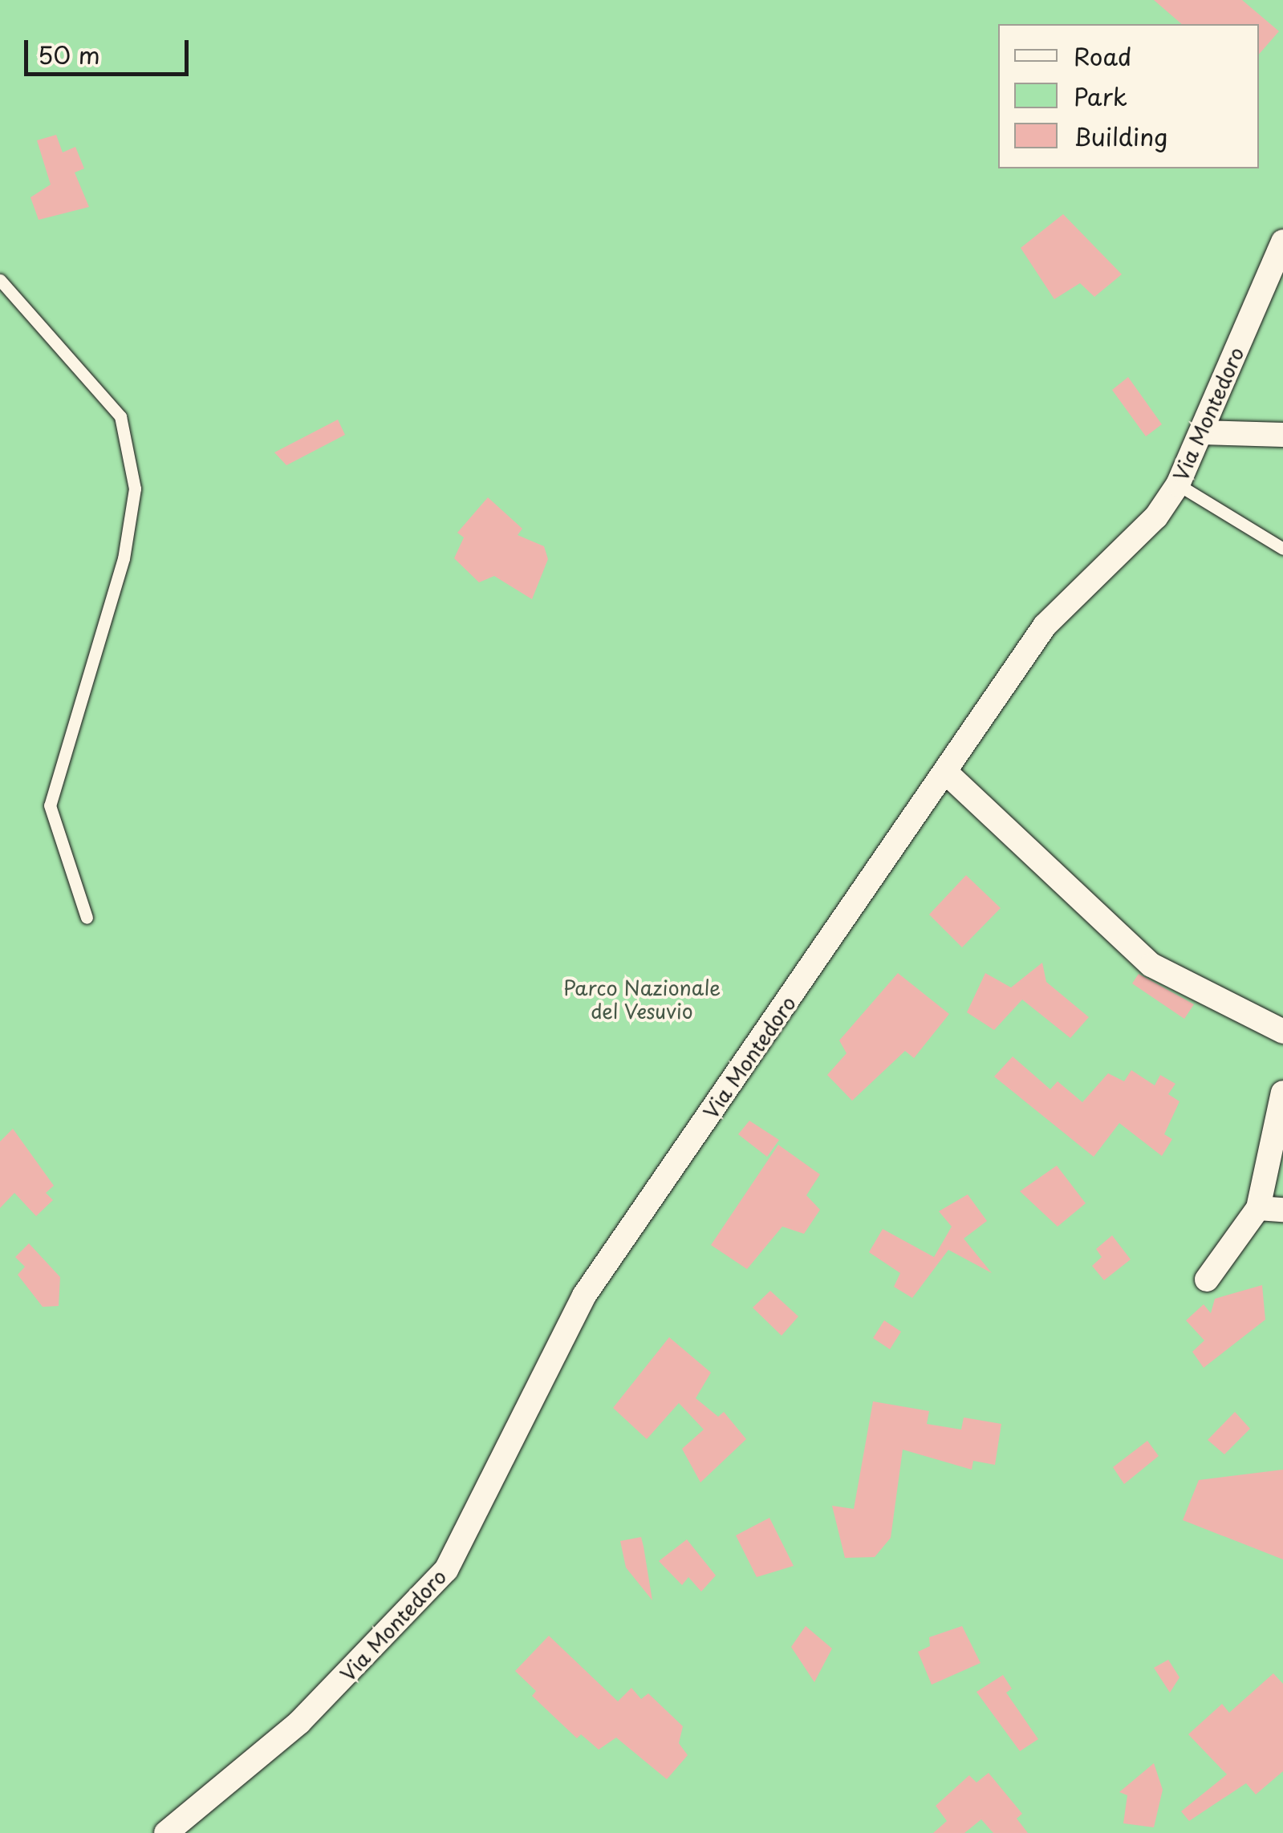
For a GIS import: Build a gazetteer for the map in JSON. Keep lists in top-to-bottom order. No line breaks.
{"streets":{"street":["Via Montedoro"]},"parks":["Parco Nazionale del Vesuvio"],"legend":["Road","Park","Building"],"scale_bar":"50 m"}
